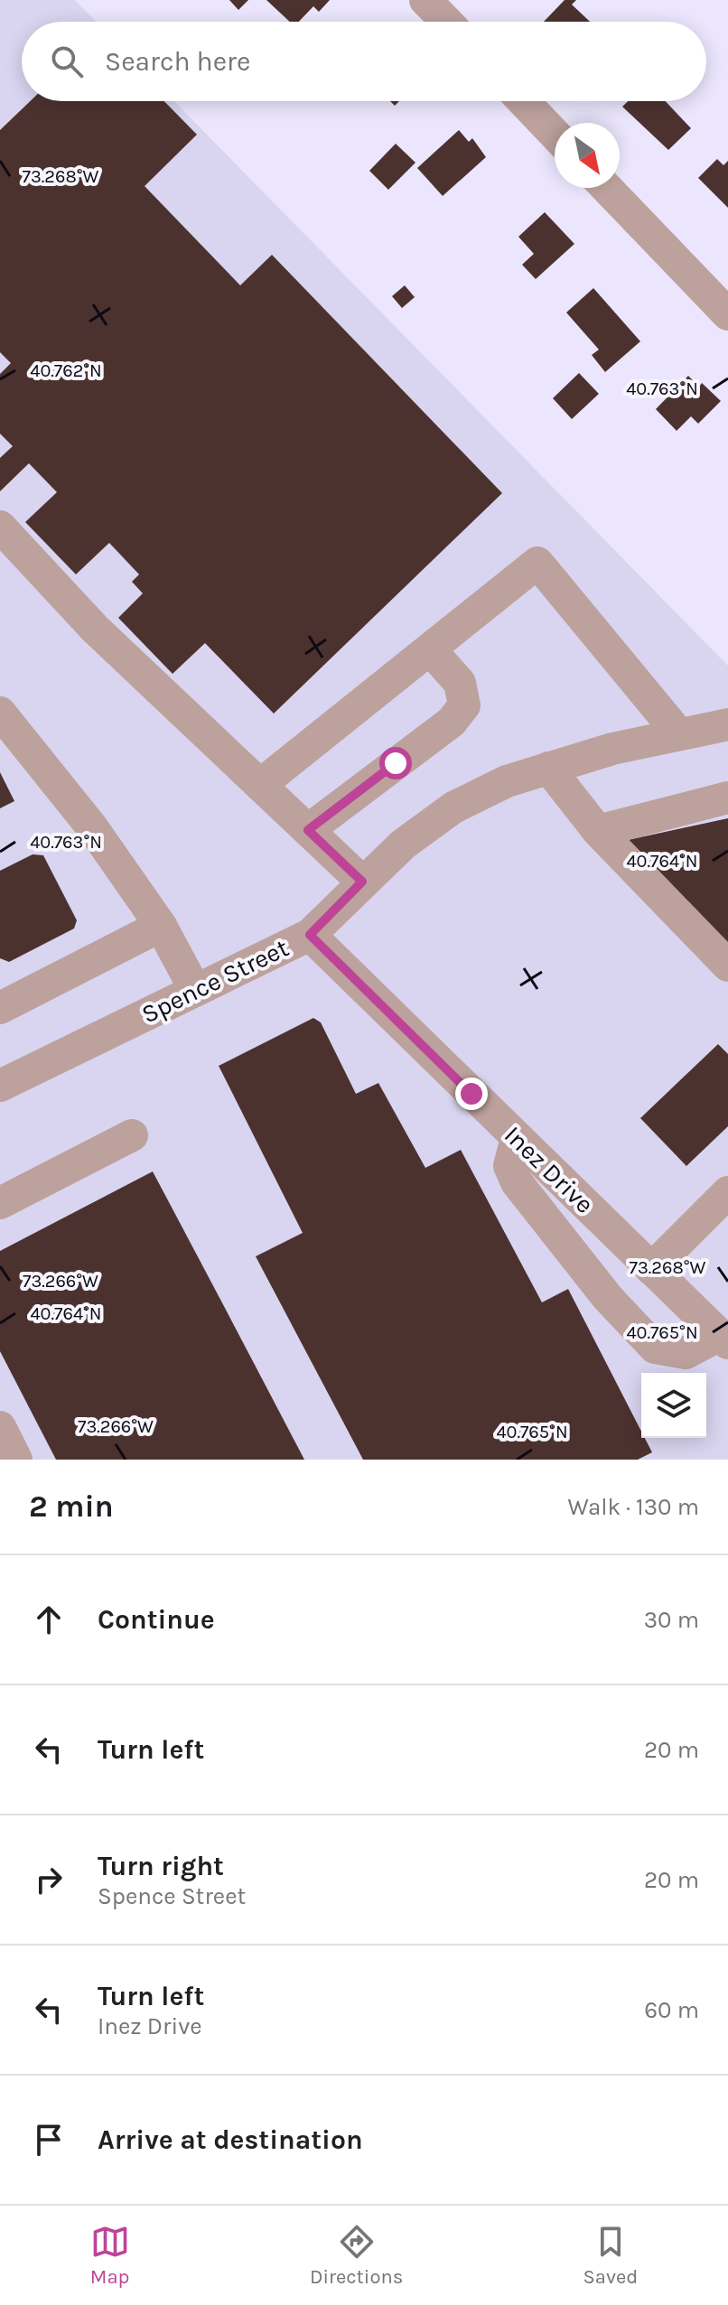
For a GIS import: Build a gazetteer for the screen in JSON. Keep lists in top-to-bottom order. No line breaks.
{"streets":{"street":["Spence Street","Inez Drive"]},"crossings":[["Spence Street","Inez Drive"]],"north":"bottom right","page":{"search":"Search here","heading":["2 min","Walk · 130 m"],"list":[["Continue","30 m"],["Turn left","20 m"],["Turn right","Spence Street","20 m"],["Turn left","Inez Drive","60 m"],"Arrive at destination"],"nav":["Map","Directions","Saved"]},"coordinates":["73.268°W","40.762°N","40.763°N","40.764°N","73.266°W","40.765°N"]}
